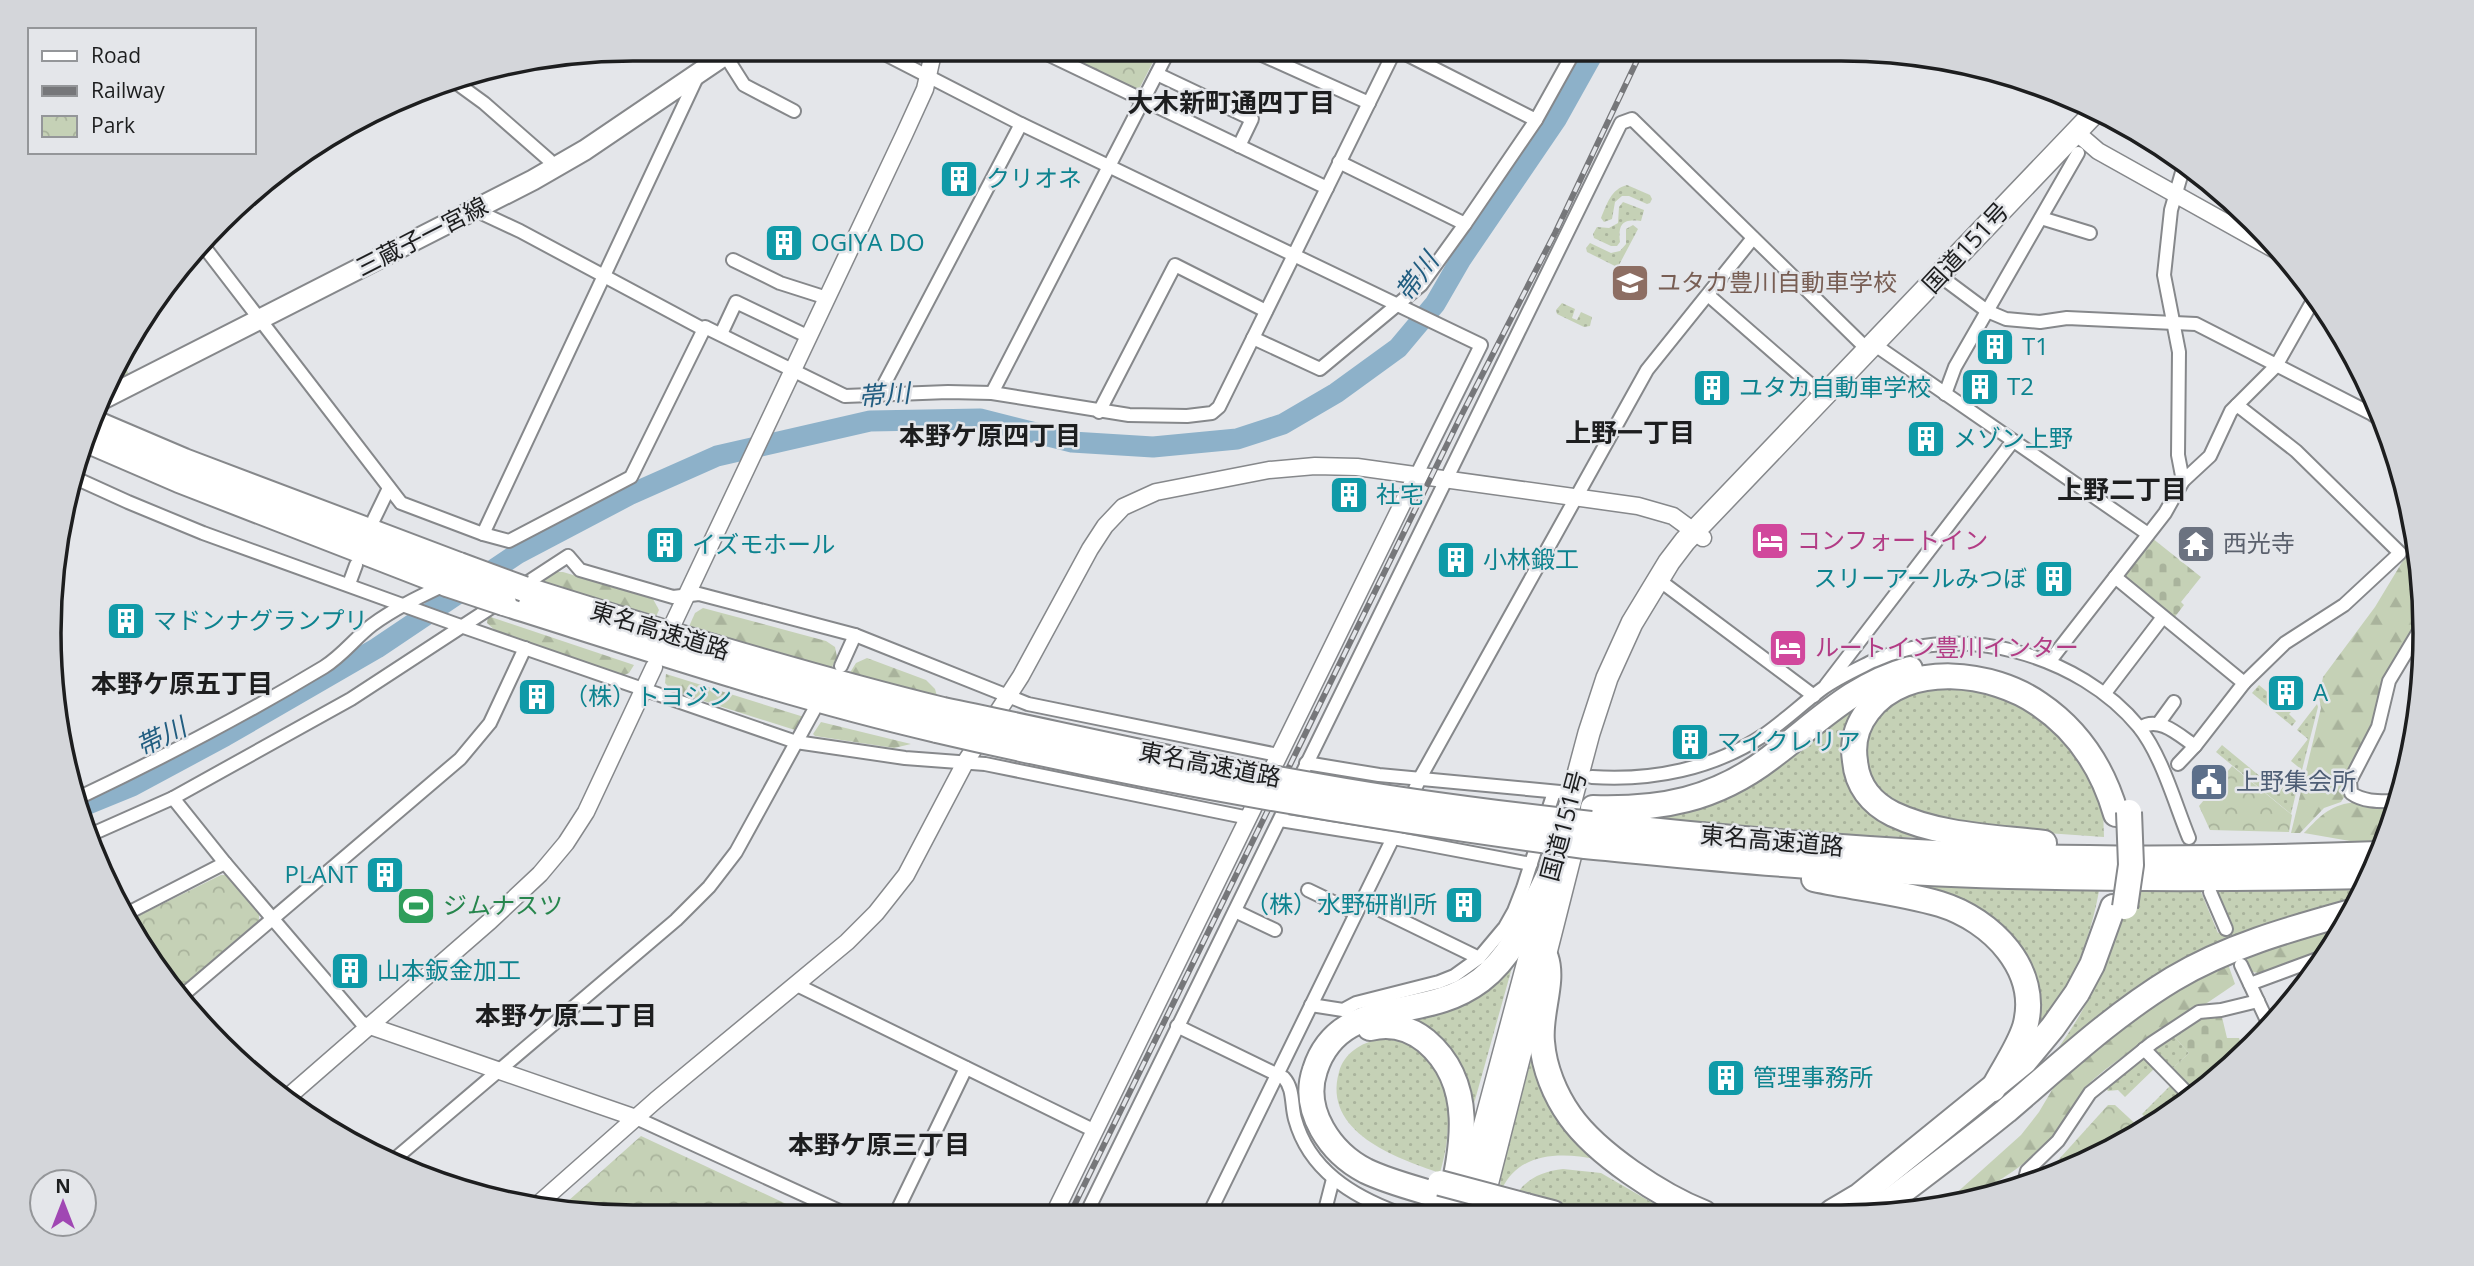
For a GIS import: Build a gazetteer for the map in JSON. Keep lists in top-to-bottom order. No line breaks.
{"streets":{"highway":["国道151号","東名高速道路"],"main road":["三蔵子一宮線"]},"districts":["大木新町通四丁目","上野一丁目","本野ケ原四丁目","上野二丁目","本野ケ原五丁目","本野ケ原二丁目","本野ケ原三丁目"],"water":["帯川"],"places":{"building":["クリオネ","OGIYA DO","T1","T2","ユタカ自動車学校","メゾン上野","社宅","イズモホール","小林鍛工","スリーアールみつぼ","マドンナグランプリ","A","（株）トヨジン","マイクレリア","PLANT","（株）水野研削所","山本鈑金加工","管理事務所"],"school or university":["ユタカ豊川自動車学校"],"hotel":["コンフォートイン","ルートイン豊川インター"],"temple":["西光寺"],"public building":["上野集会所"],"sports":["ジムナスツ"]},"legend":["Road","Railway","Park"],"north":"top"}
